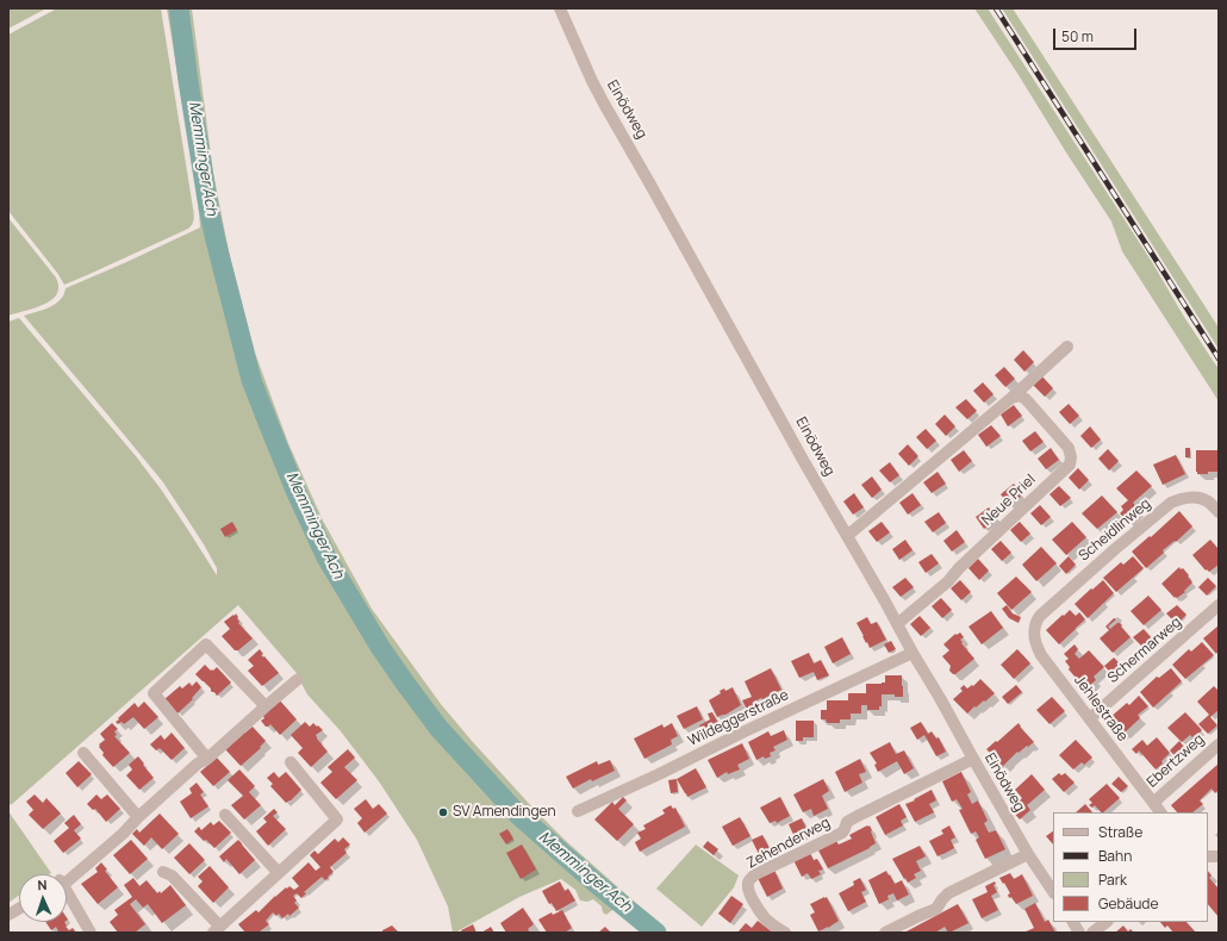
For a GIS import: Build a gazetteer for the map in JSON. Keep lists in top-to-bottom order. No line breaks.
{"streets":{"street":["Einödweg","Neue Priel","Scheidlinweg","Schermarweg","Jehlestraße","Wildeggerstraße","Ebertzweg","Zehenderweg"]},"crossings":[["Einödweg","Neue Priel"],["Einödweg","Wildeggerstraße"],["Einödweg","Zehenderweg"],["Scheidlinweg","Jehlestraße"],["Schermarweg","Jehlestraße"],["Jehlestraße","Ebertzweg"]],"water":["Memminger Ach"],"places":["SV Amendingen"],"legend":["Straße","Bahn","Park","Gebäude"],"scale_bar":"50 m","north":"top"}
